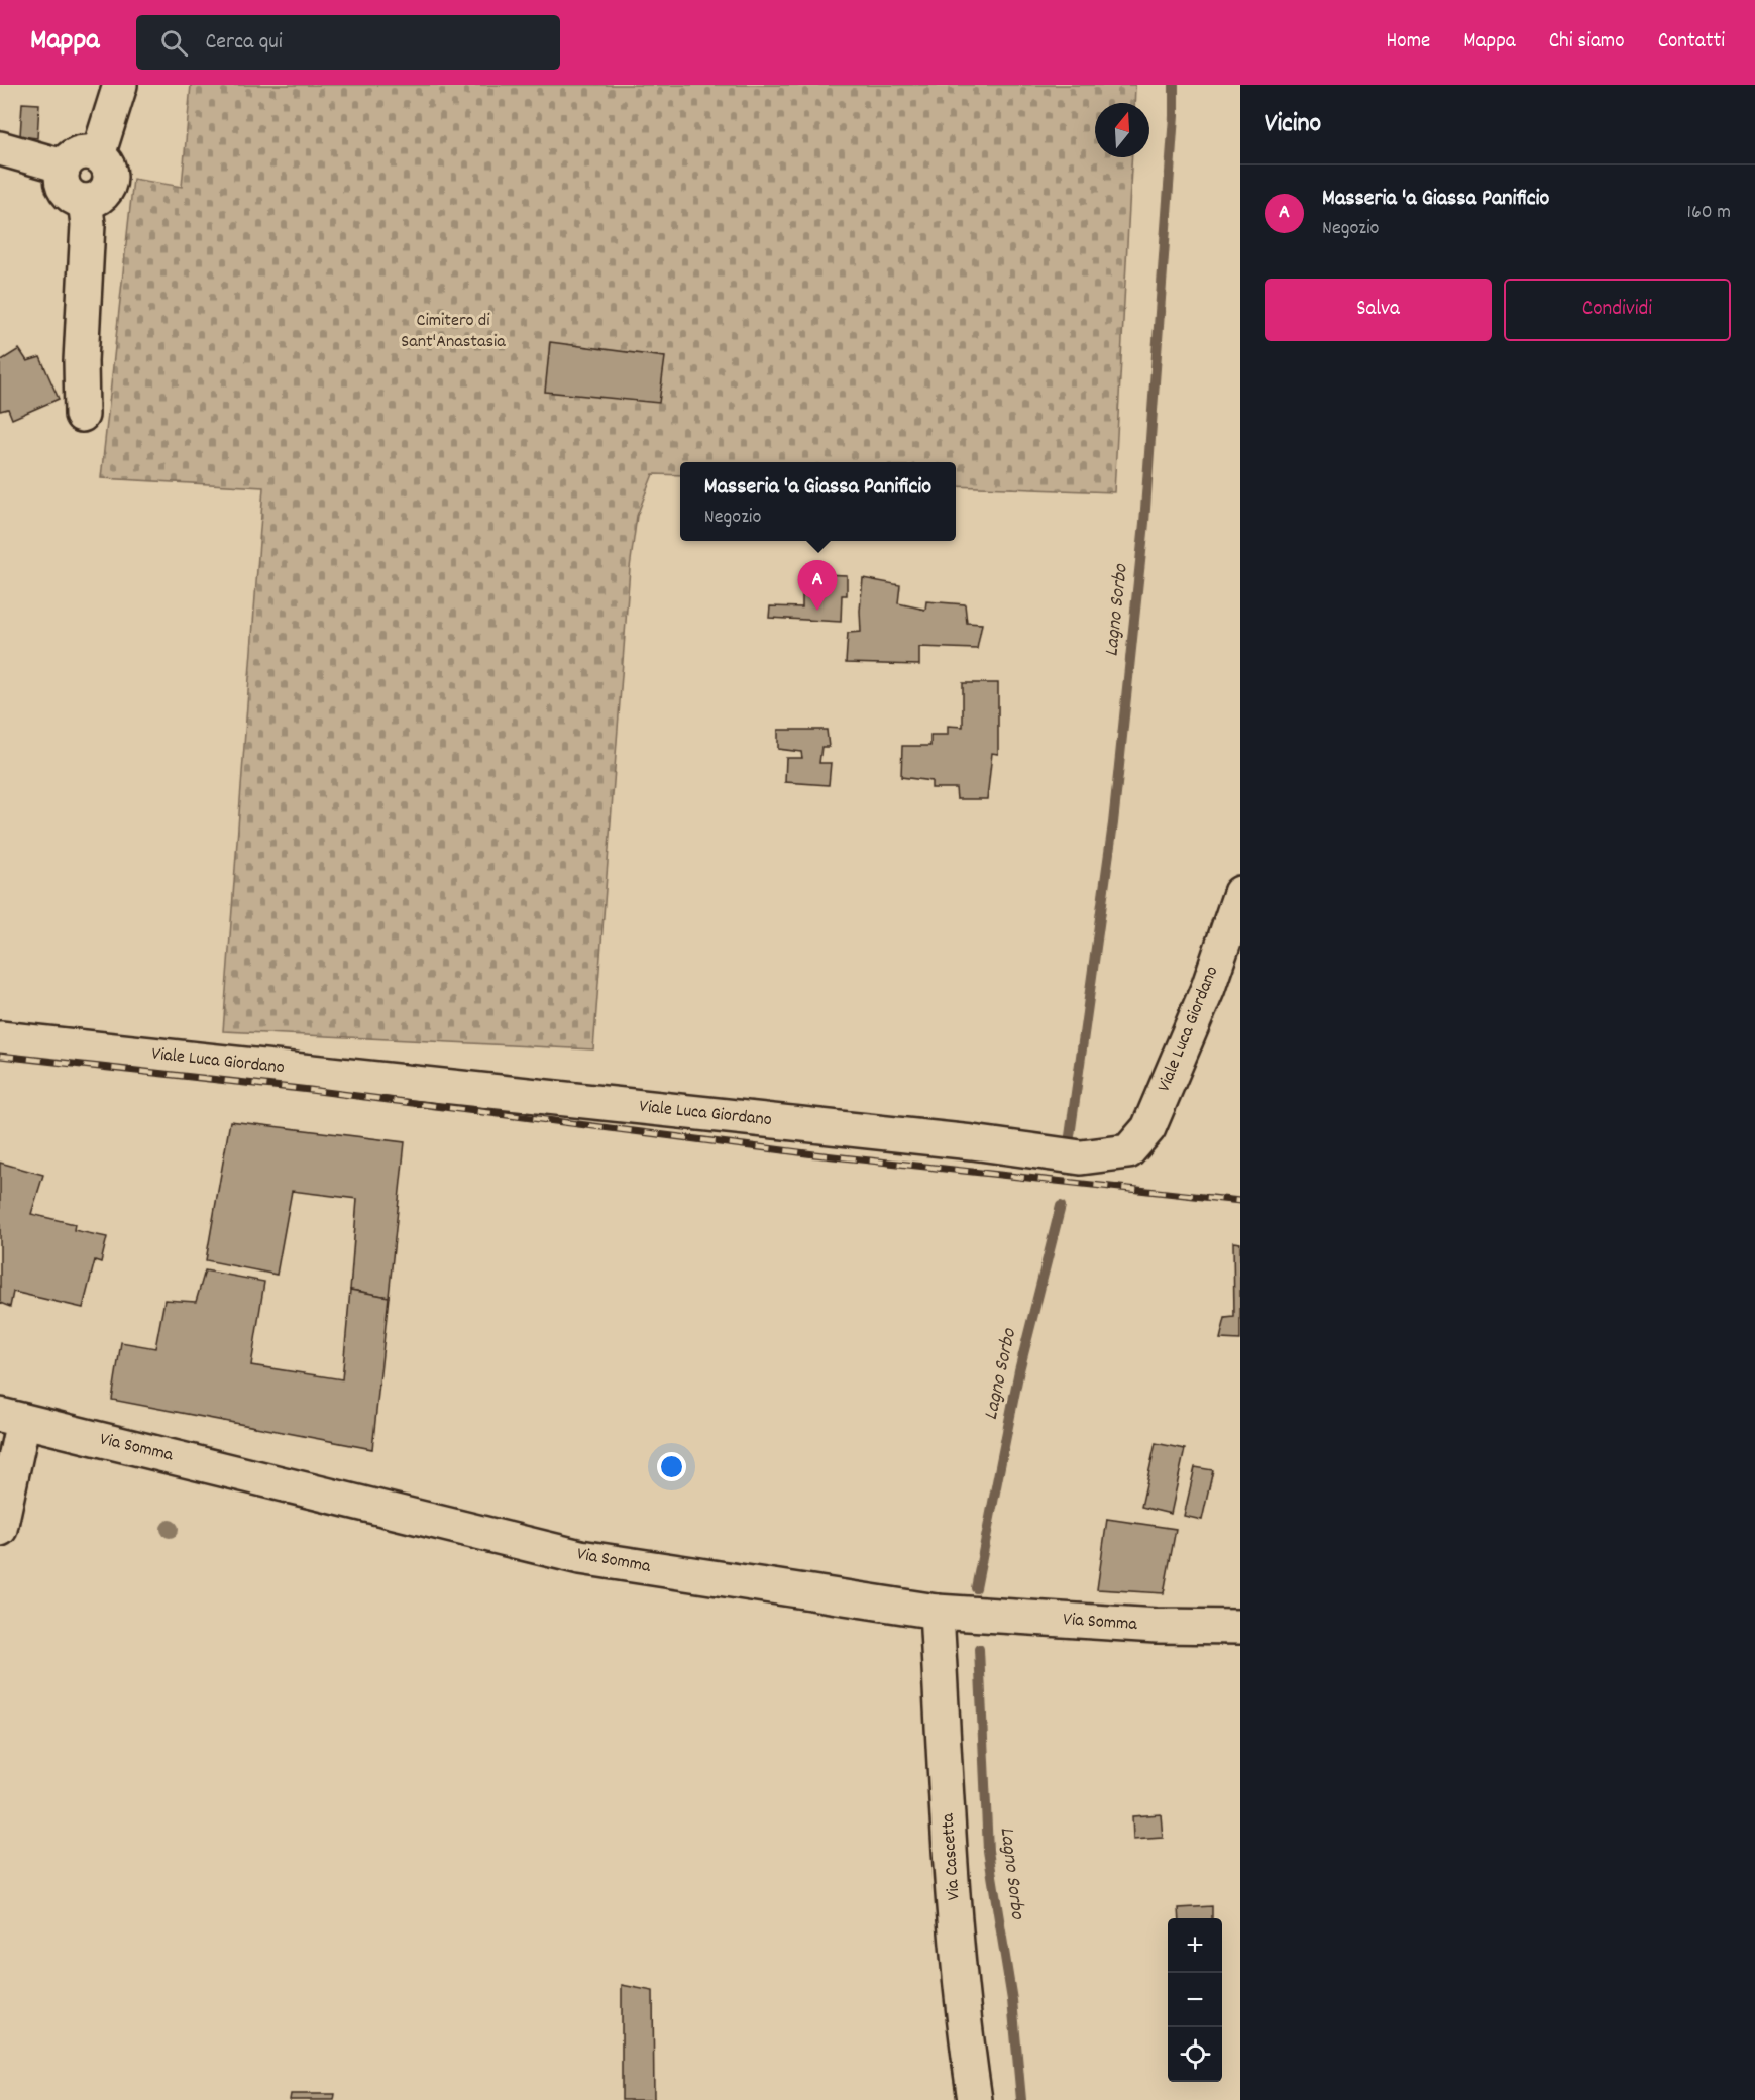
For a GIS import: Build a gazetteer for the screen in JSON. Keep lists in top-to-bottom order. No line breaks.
{"streets":{"street":["Viale Luca Giordano","Via Somma","Via Cascetta"]},"crossings":[["Via Somma","Via Cascetta"]],"water":["Lagno Sorbo"],"parks":["Cimitero di Sant'Anastasia"],"north":"top","page":{"header":"Mappa","search":"Cerca qui","nav":["Home","Mappa","Chi siamo","Contatti"],"heading":"Vicino","list":[{"mark":"A","name":"Masseria 'a Giassa Panificio","note":"Negozio","value":"160 m"}],"buttons":["Salva","Condividi"],"popup":["Masseria 'a Giassa Panificio","Negozio"],"pins":"A","map_buttons":["+","−"]}}
